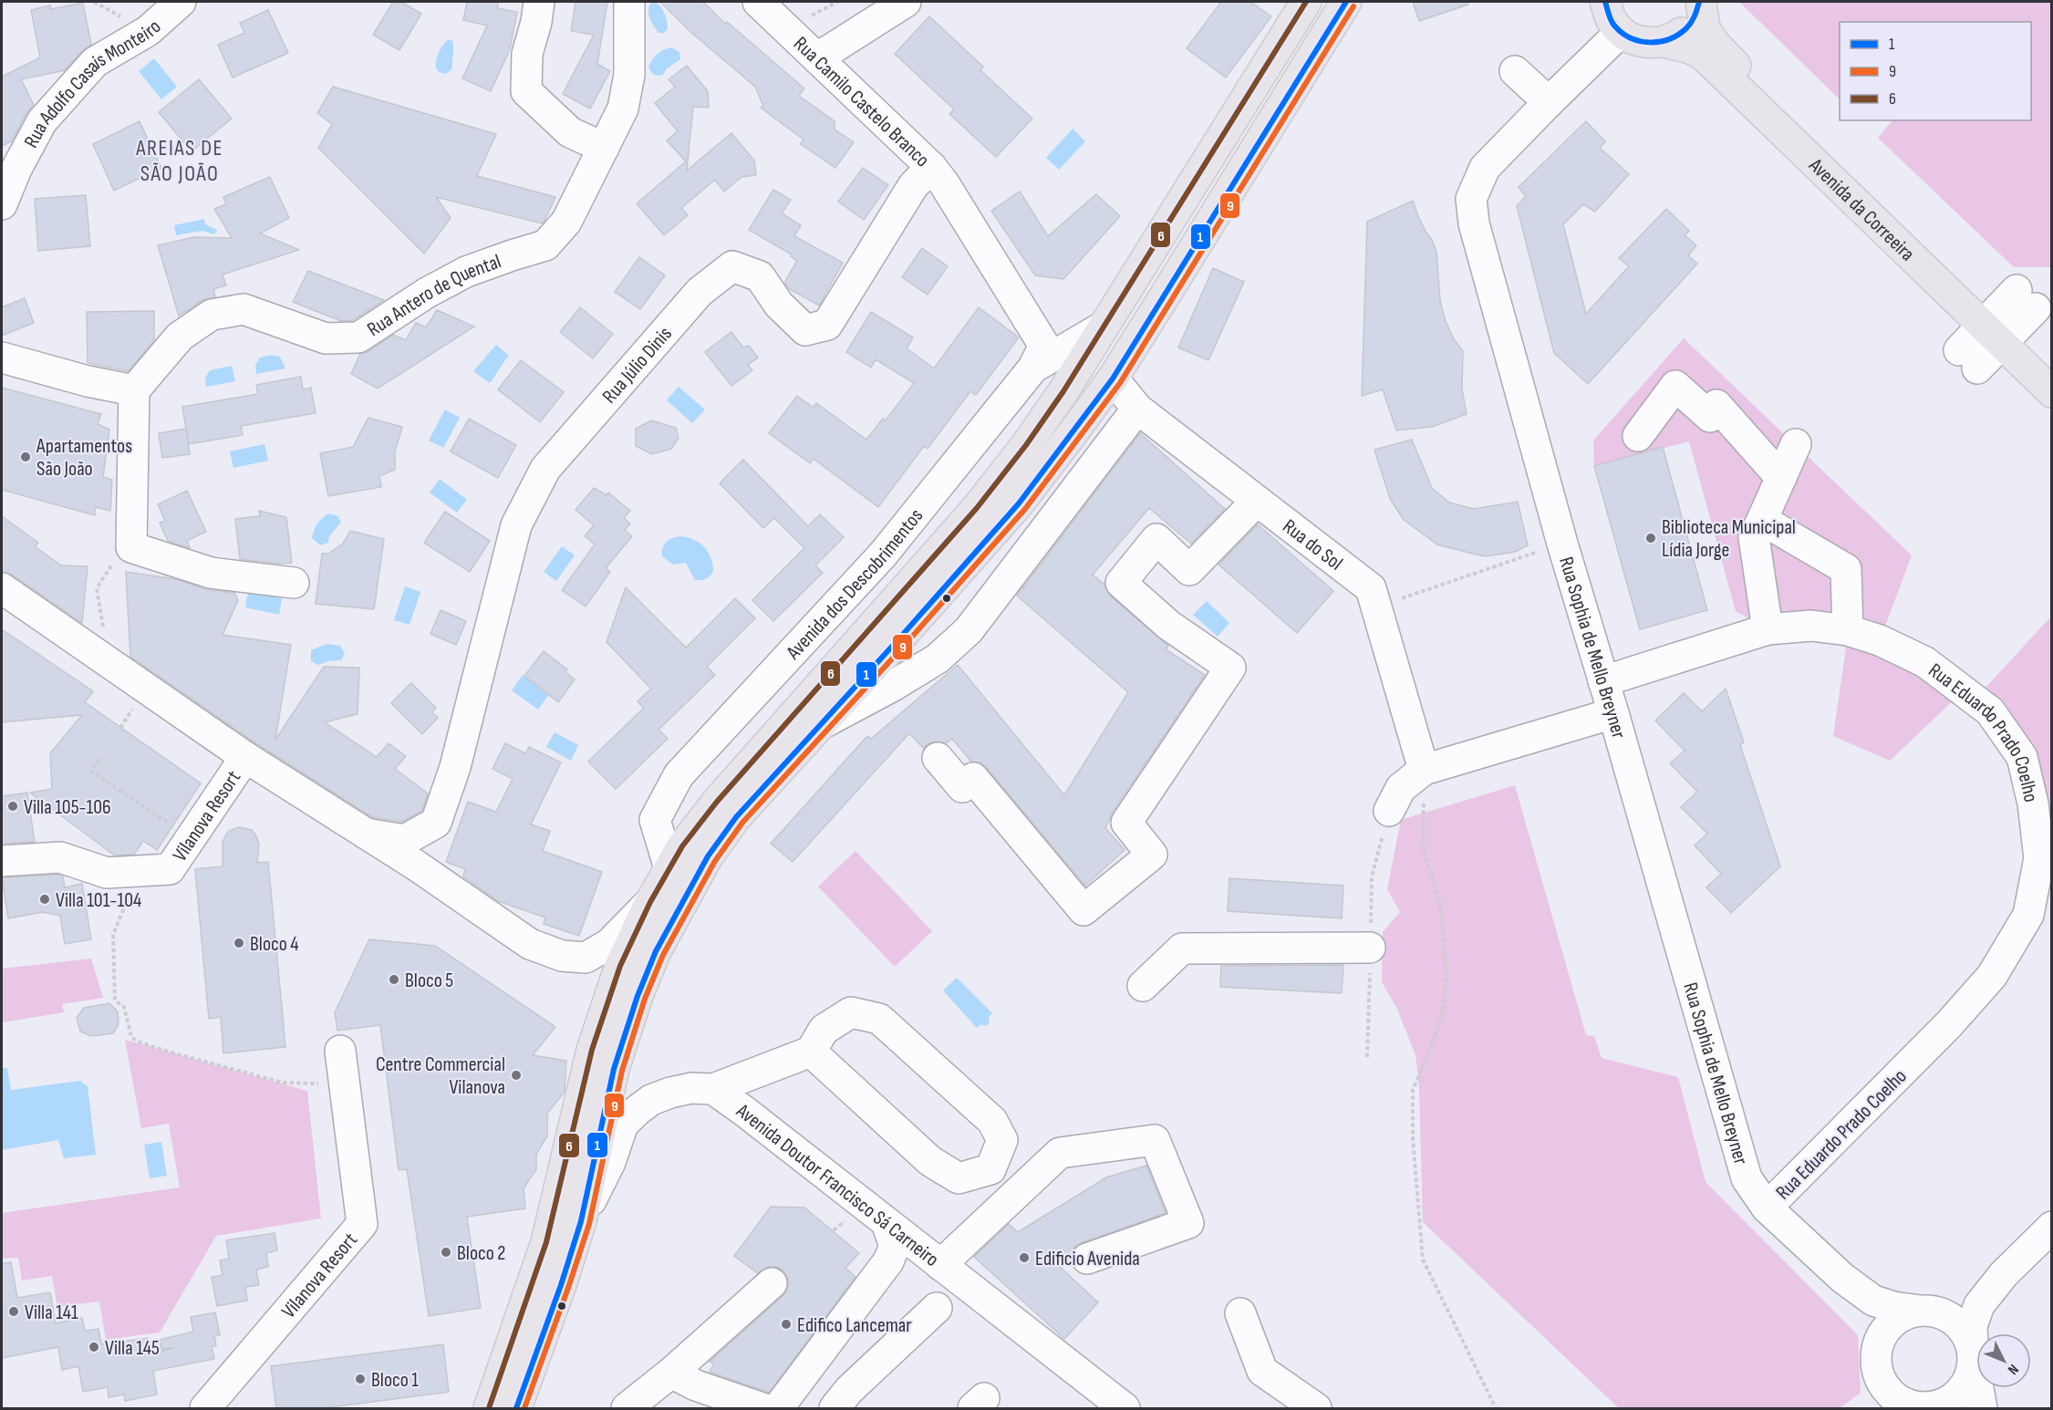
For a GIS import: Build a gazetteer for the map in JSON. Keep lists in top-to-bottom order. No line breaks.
{"streets":{"main road":["Avenida da Correeira","Avenida dos Descobrimentos"],"street":["Rua Adolfo Casais Monteiro","Rua Camilo Castelo Branco","Rua Antero de Quental","Rua Júlio Dinis","Rua do Sol","Rua Sophia de Mello Breyner","Rua Eduardo Prado Coelho","Vilanova Resort","Avenida Doutor Francisco Sá Carneiro"]},"crossings":[["Rua Camilo Castelo Branco","Rua Júlio Dinis"],["Rua Camilo Castelo Branco","Avenida dos Descobrimentos"],["Avenida da Correeira","Rua Sophia de Mello Breyner"],["Rua Sophia de Mello Breyner","Rua Eduardo Prado Coelho"]],"districts":["AREIAS DE SÃO JOÃO"],"places":["Apartamentos São João","Biblioteca Municipal Lídia Jorge","Villa 105-106","Villa 101-104","Bloco 4","Bloco 5","Centre Commercial Vilanova","Bloco 2","Edificio Avenida","Villa 141","Edifico Lancemar","Villa 145","Bloco 1"],"lines":["transit line 1","transit line 6","transit line 9"],"legend":["1","9","6"],"north":"bottom right"}
